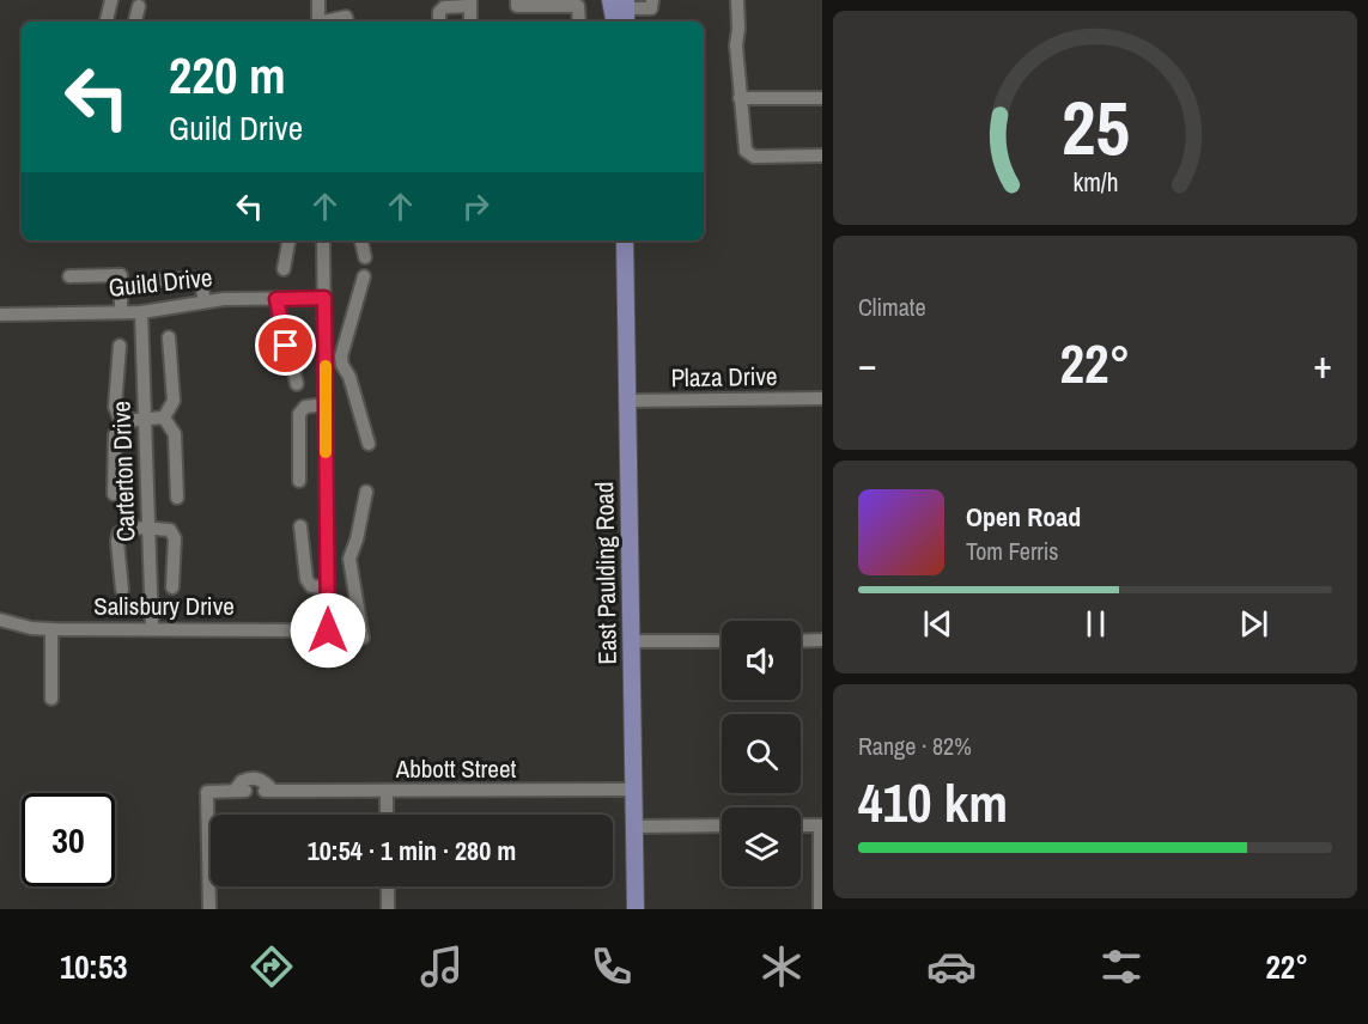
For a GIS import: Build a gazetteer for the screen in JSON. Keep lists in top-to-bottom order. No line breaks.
{"streets":{"main road":["East Paulding Road"],"street":["Guild Drive","Plaza Drive","Carterton Drive","Salisbury Drive","Abbott Street"]},"crossings":[["Guild Drive","Carterton Drive"],["Plaza Drive","East Paulding Road"],["Carterton Drive","Salisbury Drive"],["East Paulding Road","Abbott Street"]],"page":{"turn":["220 m","Guild Drive"],"tile":["Climate",["Range · 82%","410 km"]],"heat":["−","22°","+"],"song":["Open Road","Tom Ferris"],"limit":"30","trip":"10:54 · 1 min · 280 m","tabs":["10:53","22°"],"gauge":["25","km/h"]}}
